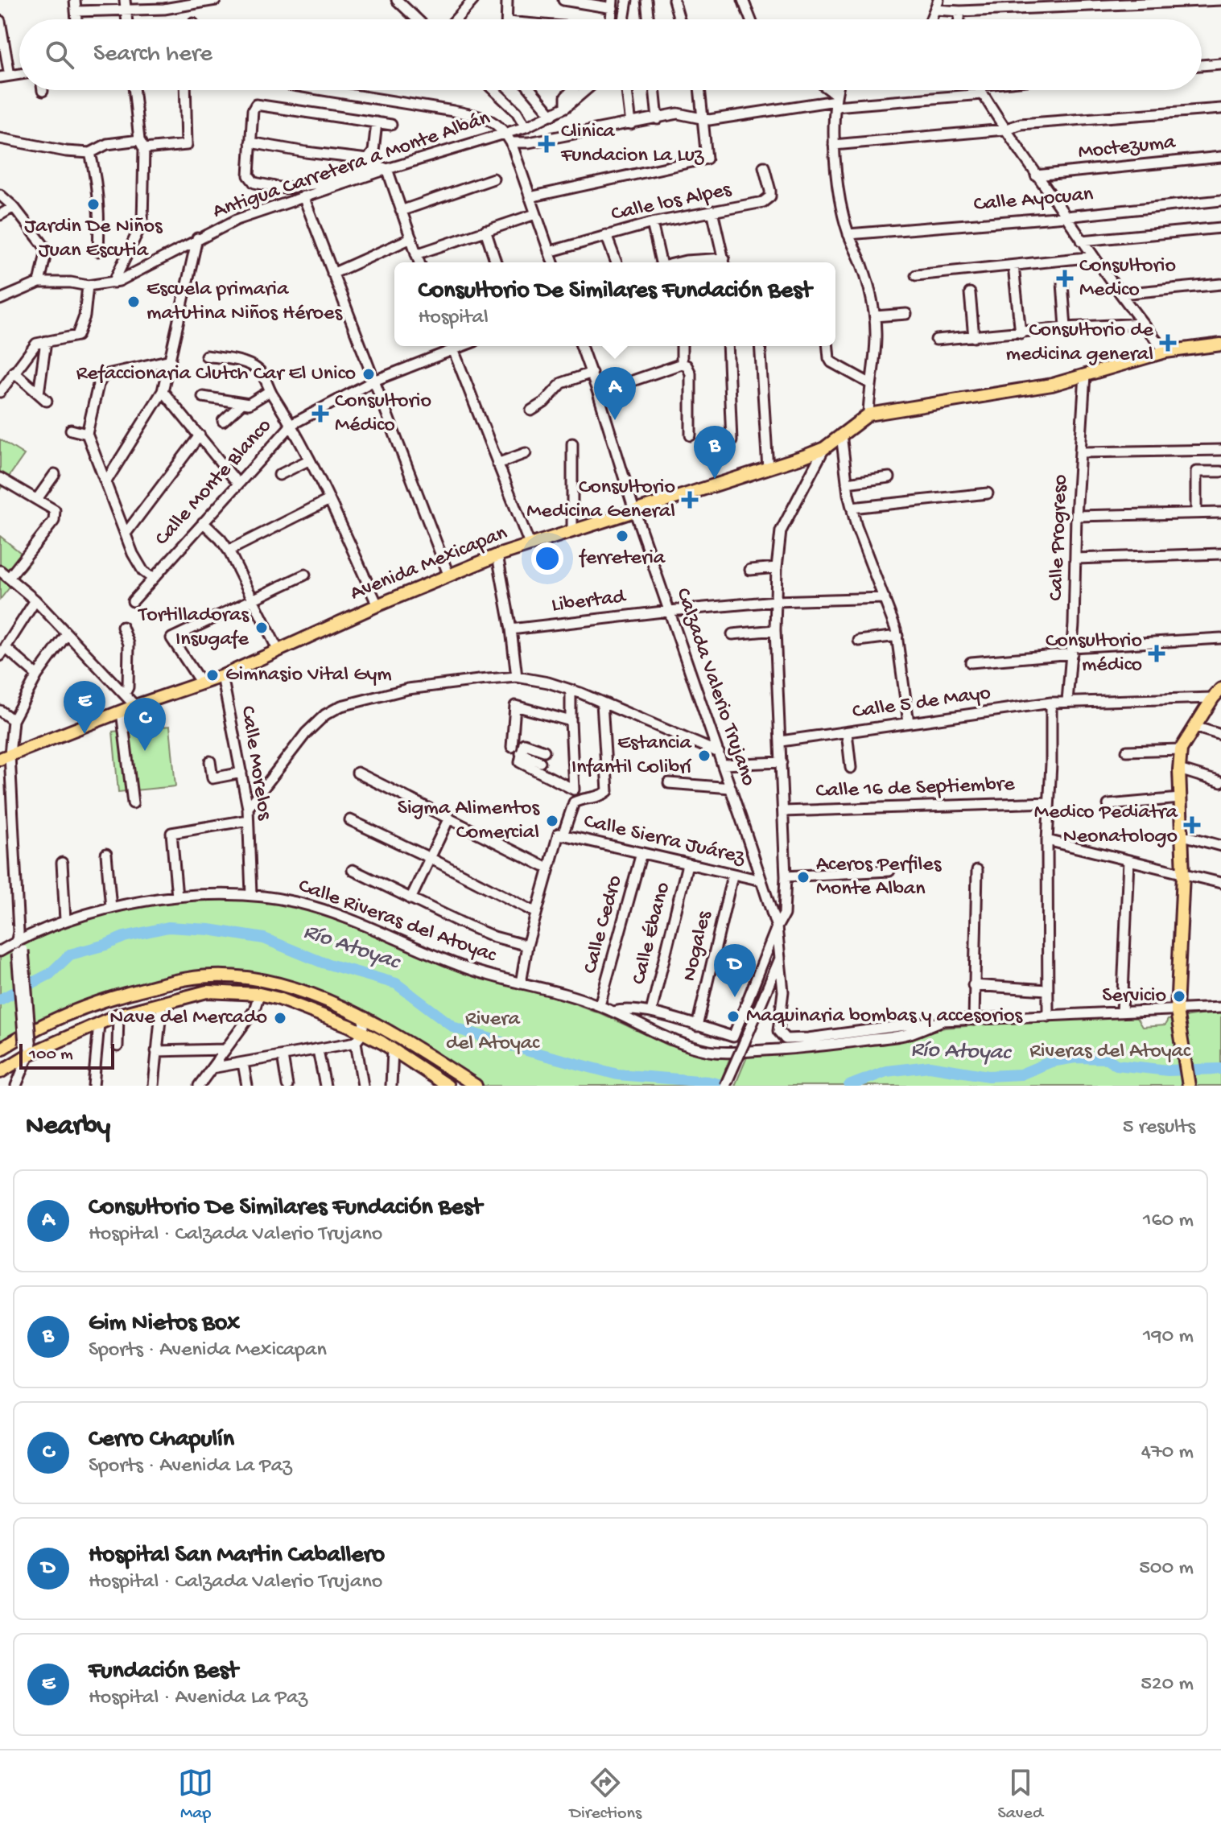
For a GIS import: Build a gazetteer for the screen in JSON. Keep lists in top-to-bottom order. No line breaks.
{"streets":{"main road":["Avenida Mexicapan"],"street":["Moctezuma","Antigua Carretera a Monte Albán","Calle Ayocuan","Calle los Alpes","Calle Monte Blanco","Calle Progreso","Libertad","Calzada Valerio Trujano","Calle 5 de Mayo","Calle Morelos","Calle 16 de Septiembre","Calle Sierra Juárez","Calle Riveras del Atoyac","Calle Cedro","Calle Ébano","Nogales"]},"crossings":[["Calle Progreso","Calle 5 de Mayo"],["Avenida Mexicapan","Calzada Valerio Trujano"],["Avenida Mexicapan","Calle Morelos"],["Libertad","Calzada Valerio Trujano"],["Calzada Valerio Trujano","Calle Sierra Juárez"],["Calzada Valerio Trujano","Calle Riveras del Atoyac"],["Calle Morelos","Calle Riveras del Atoyac"],["Calle Sierra Juárez","Calle Cedro"],["Calle Sierra Juárez","Calle Ébano"],["Calle Sierra Juárez","Nogales"],["Calle Riveras del Atoyac","Calle Cedro"]],"water":["Río Atoyac"],"parks":["Rivera del Atoyac","Riveras del Atoyac"],"places":{"health":["Clinica Fundacion La Luz","Consultorio Medico","Consultorio de medicina general","Consultorio Médico","Consultorio Medicina General","Consultorio médico","Medico Pediatra Neonatologo"],"other":["Jardin De Niños Juan Escutia","Escuela primaria matutina Niños Héroes","Refaccionaria Clutch Car El Unico","ferreteria","Tortilladoras Insugafe","Gimnasio Vital Gym","Estancia Infantil Colibrí","Sigma Alimentos Comercial","Aceros Perfiles Monte Alban","Servicio","Maquinaria bombas y accesorios","Nave del Mercado"]},"scale_bar":"100 m","page":{"search":"Search here","popup":["Consultorio De Similares Fundación Best","Hospital"],"pins":["A","B","E","C","D"],"scale":"100 m","heading":["Nearby","5 results"],"list":[{"mark":"A","name":"Consultorio De Similares Fundación Best","note":"Hospital · Calzada Valerio Trujano","value":"160 m"},{"mark":"B","name":"Gim Nietos Box","note":"Sports · Avenida Mexicapan","value":"190 m"},{"mark":"C","name":"Cerro Chapulín","note":"Sports · Avenida La Paz","value":"470 m"},{"mark":"D","name":"Hospital San Martin Caballero","note":"Hospital · Calzada Valerio Trujano","value":"500 m"},{"mark":"E","name":"Fundación Best","note":"Hospital · Avenida La Paz","value":"520 m"}],"nav":["Map","Directions","Saved"]}}
